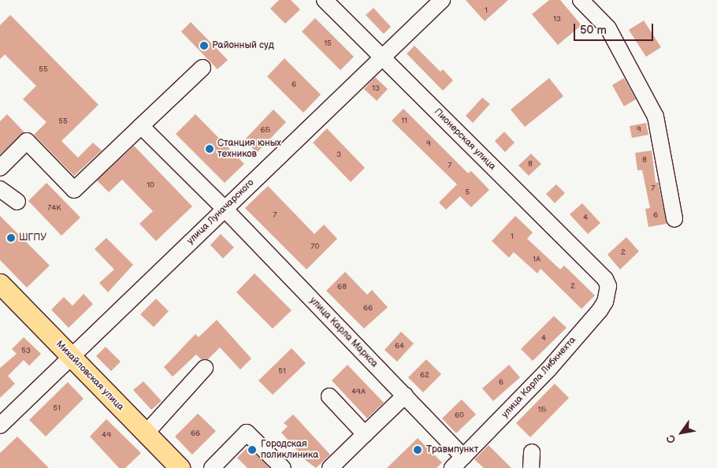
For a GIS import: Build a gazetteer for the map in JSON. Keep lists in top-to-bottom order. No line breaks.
{"streets":{"main road":["Михайловская улица"],"street":["Пионерская улица","улица Луначарского","улица Карла Маркса","улица Карла Либкнехта"]},"crossings":[["Пионерская улица","улица Луначарского"],["Пионерская улица","улица Карла Либкнехта"],["улица Луначарского","улица Карла Маркса"],["улица Луначарского","Михайловская улица"],["улица Карла Маркса","улица Карла Либкнехта"]],"places":["Районный суд","Станция юных техников","ШГПУ","Городская поликлиника","Травмпункт"],"house_numbers":["1","13","15","55","6","13","11","55","9","6Б","9","3","8","8","7","10","7","5","74К","7","6","4","1","70","2","1А","2","68","66","4","64","53","51","62","6","49А","51","1Б","60","66","49"],"scale_bar":"50 m","north":"bottom left"}
